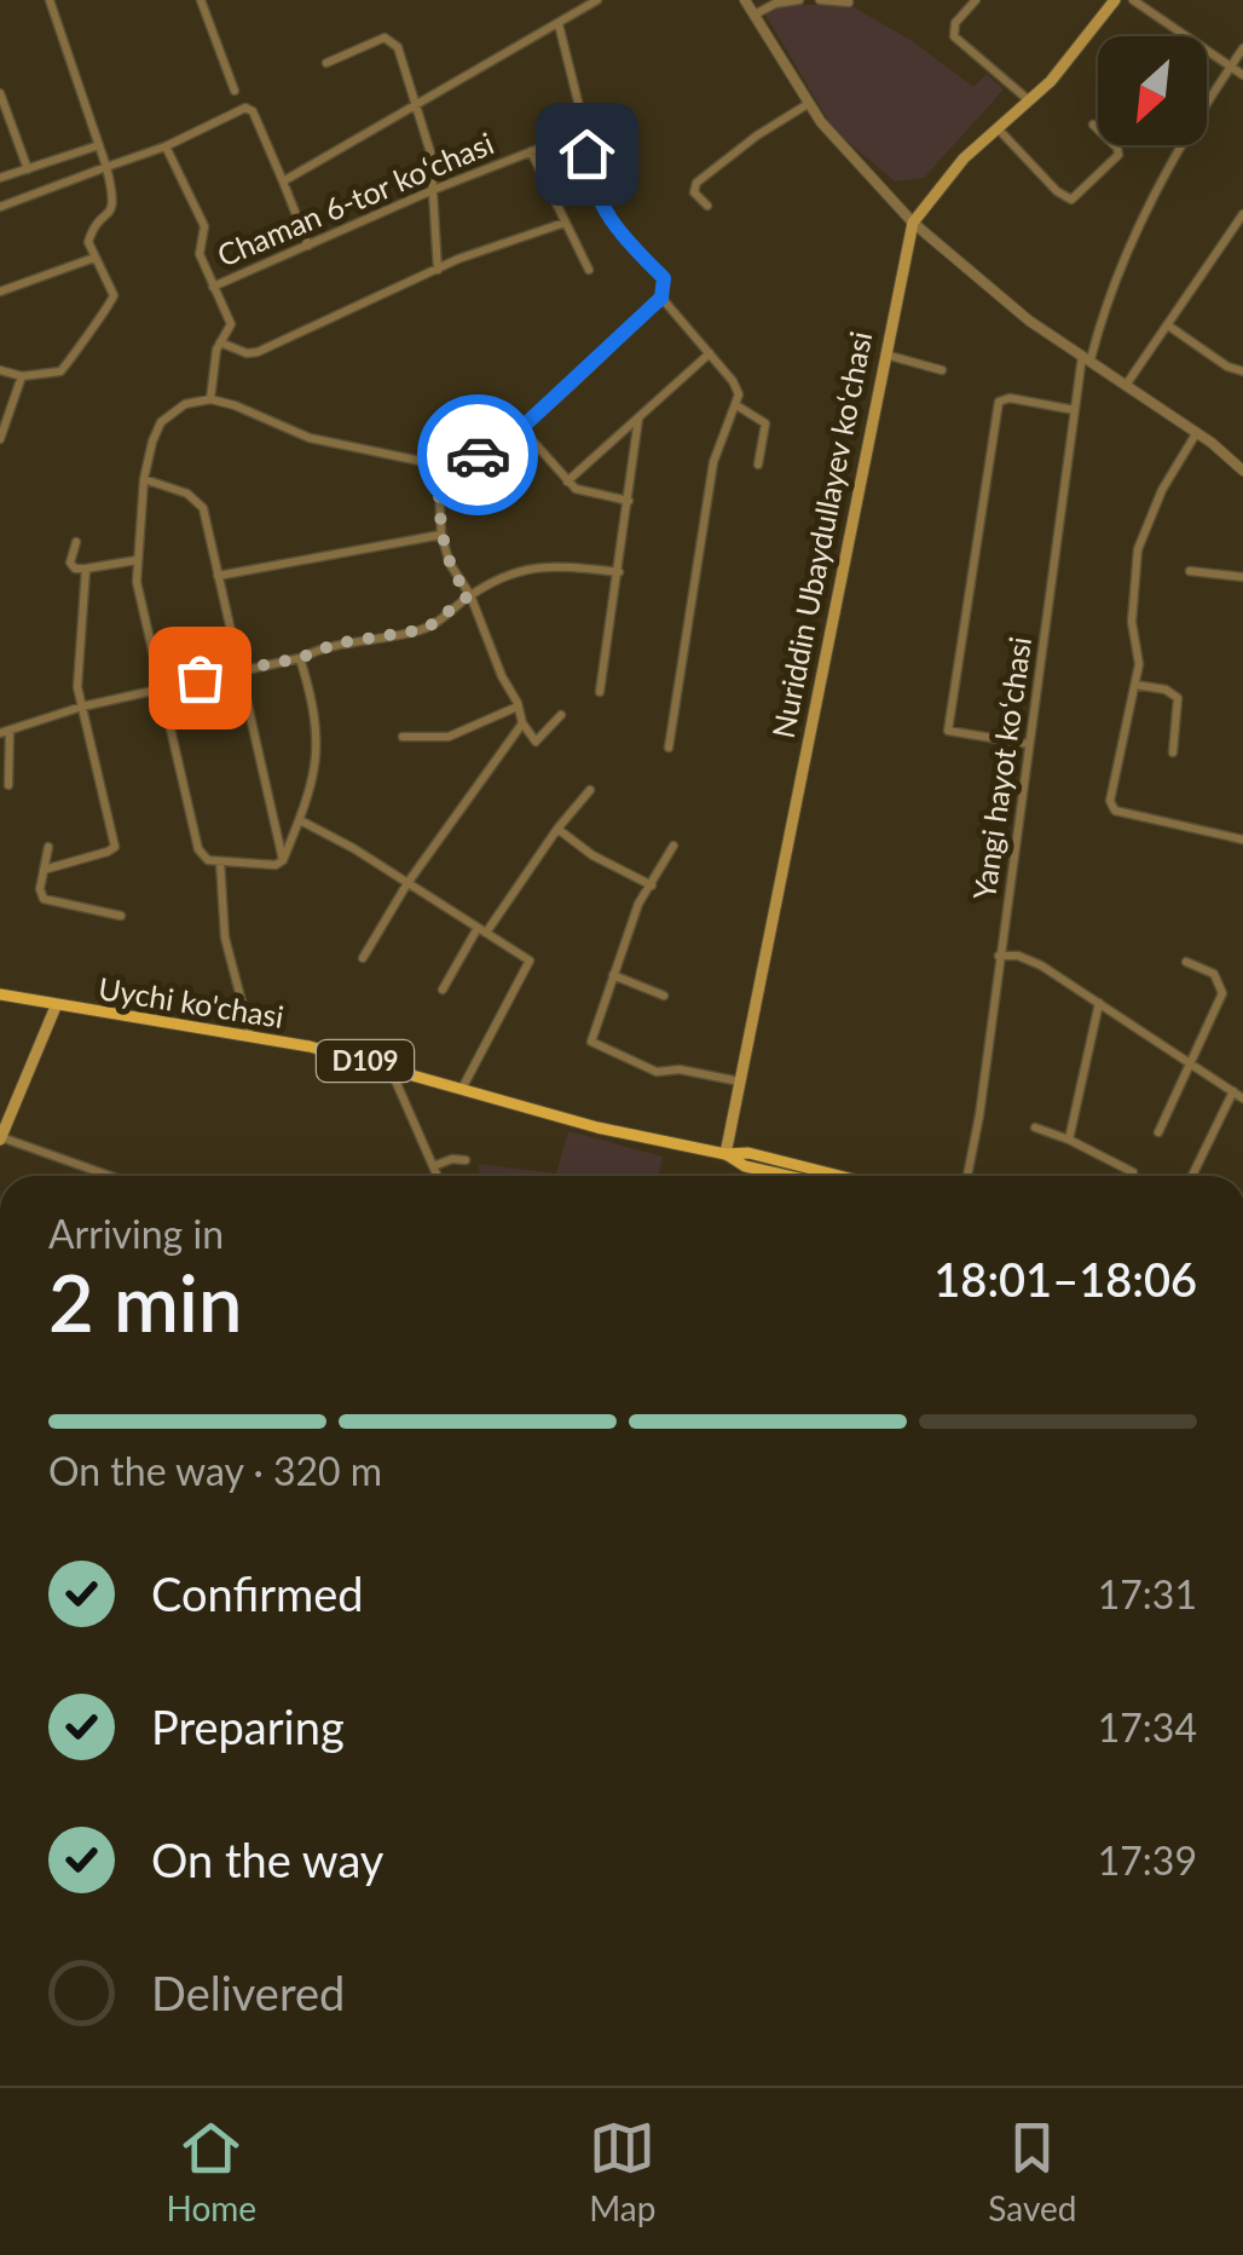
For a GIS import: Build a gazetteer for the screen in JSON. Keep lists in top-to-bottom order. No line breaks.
{"streets":{"main road":["Nuriddin Ubaydullayev koʻchasi","Uychi ko'chasi","D109"],"street":["Chaman 6-tor koʻchasi","Yangi hayot koʻchasi"]},"crossings":[["Nuriddin Ubaydullayev koʻchasi","Uychi ko'chasi"]],"north":"bottom left","page":{"heading":["2 min","Arriving in","18:01–18:06"],"bar":"On the way · 320 m","list":[["Confirmed","17:31"],["Preparing","17:34"],["On the way","17:39"],"Delivered"],"tabs":["Home","Map","Saved"]}}
